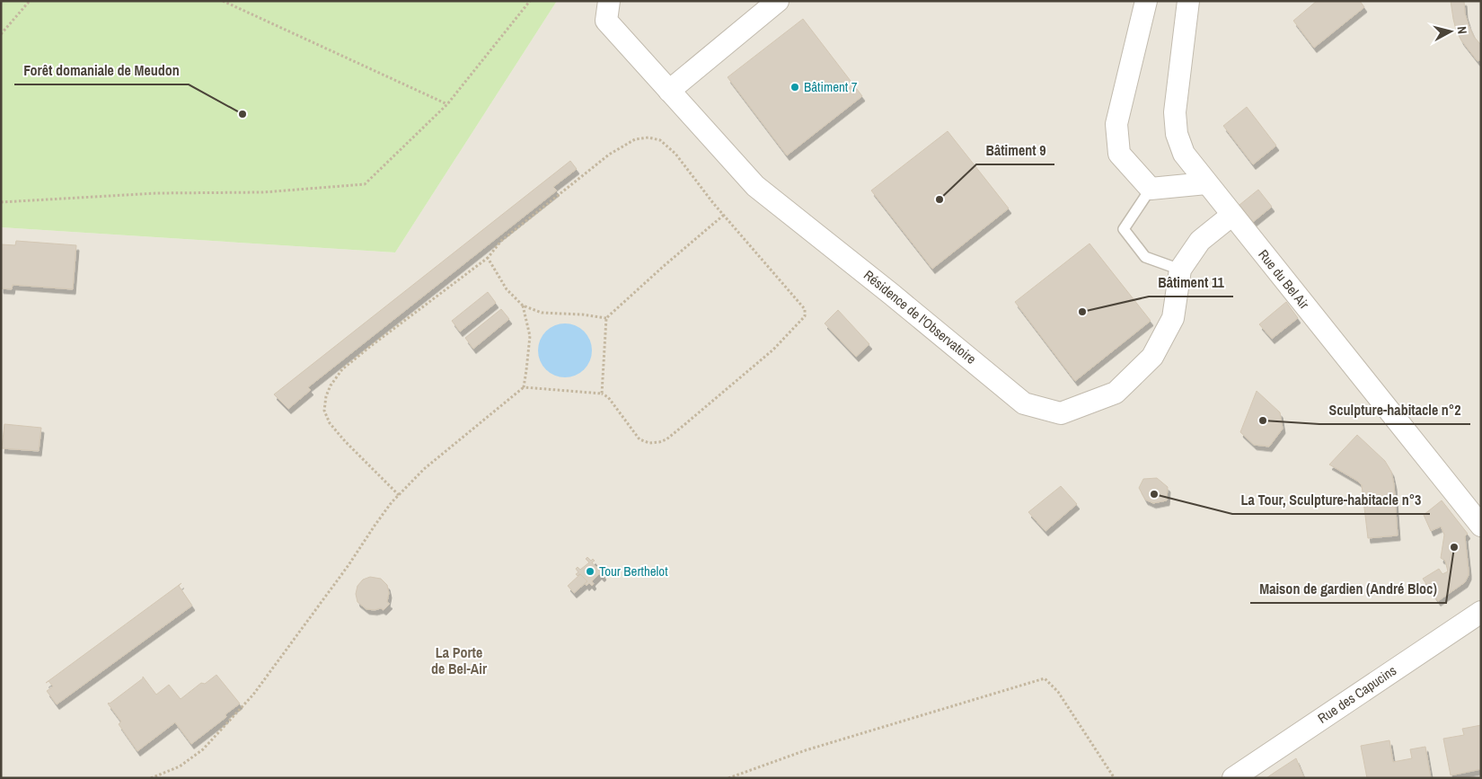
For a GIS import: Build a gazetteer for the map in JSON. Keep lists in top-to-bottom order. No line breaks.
{"streets":{"street":["Rue du Bel Air","Résidence de l'Observatoire","Rue des Capucins"]},"crossings":[["Rue du Bel Air","Résidence de l'Observatoire"]],"districts":["La Porte de Bel-Air"],"places":["Bâtiment 7","Forêt domaniale de Meudon","Bâtiment 9","Bâtiment 11","Sculpture-habitacle n°2","La Tour, Sculpture-habitacle n°3","Maison de gardien (André Bloc)","Tour Berthelot"],"north":"right"}
